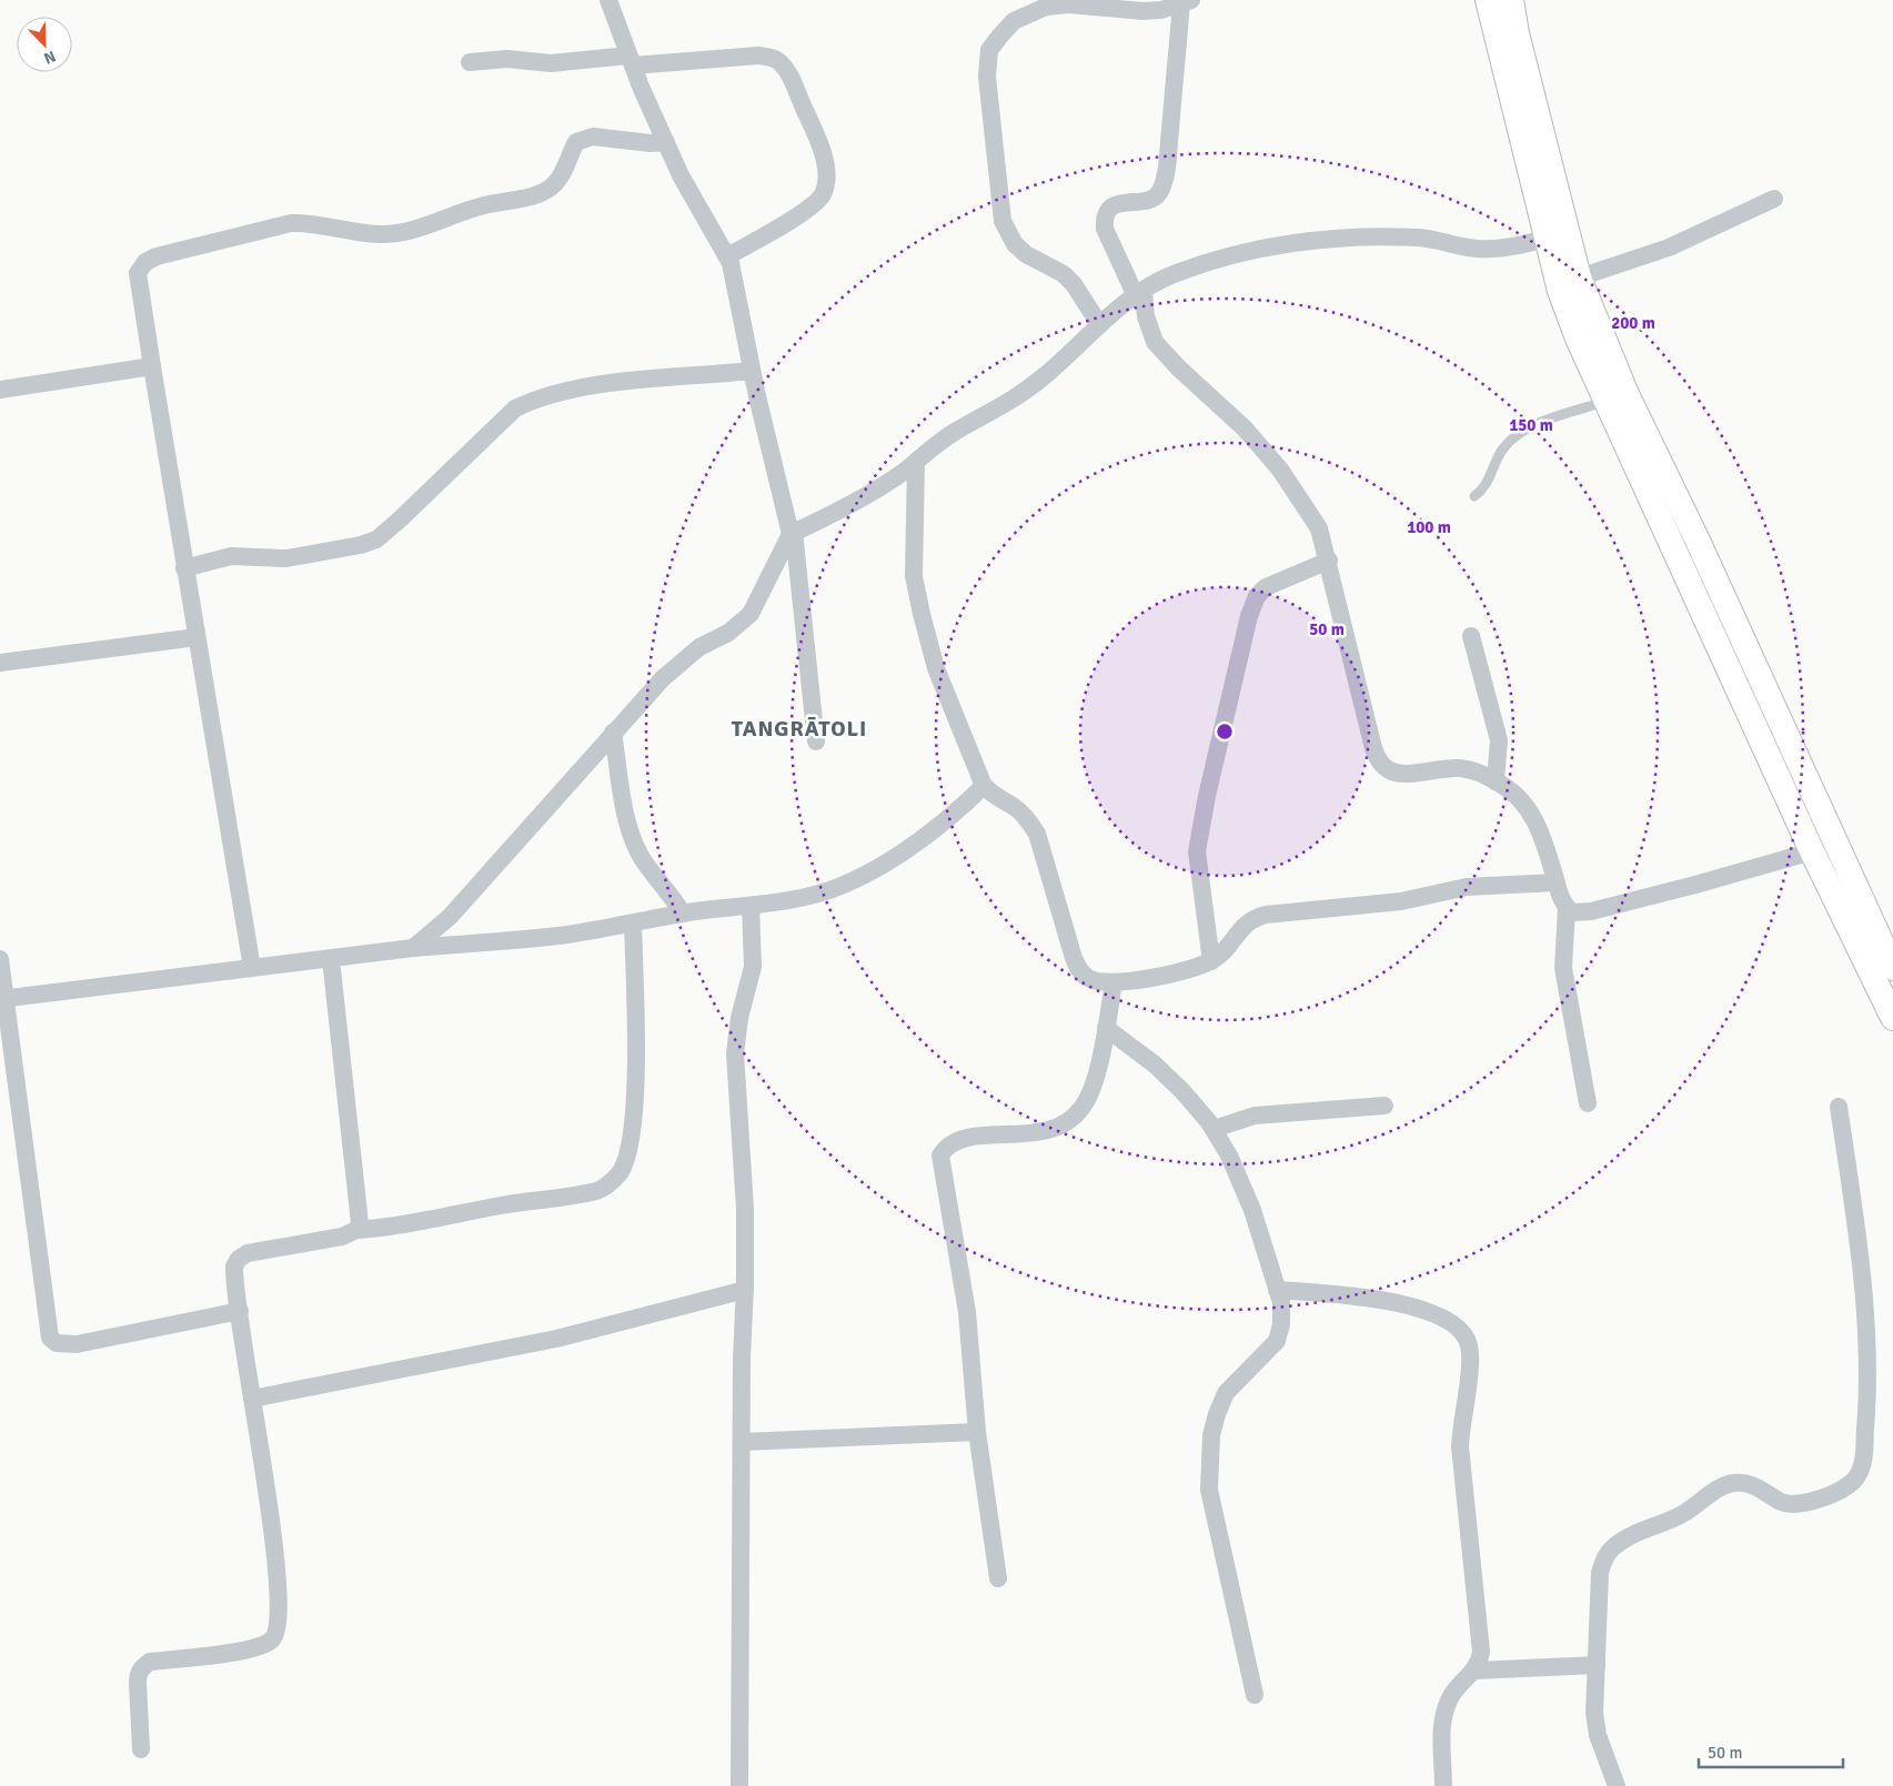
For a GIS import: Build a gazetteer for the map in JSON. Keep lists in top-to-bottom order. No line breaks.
{"districts":["TANGRĀTOLI"],"scale_bar":"50 m","north":"bottom right","rings":["200 m","150 m","100 m","50 m"]}
